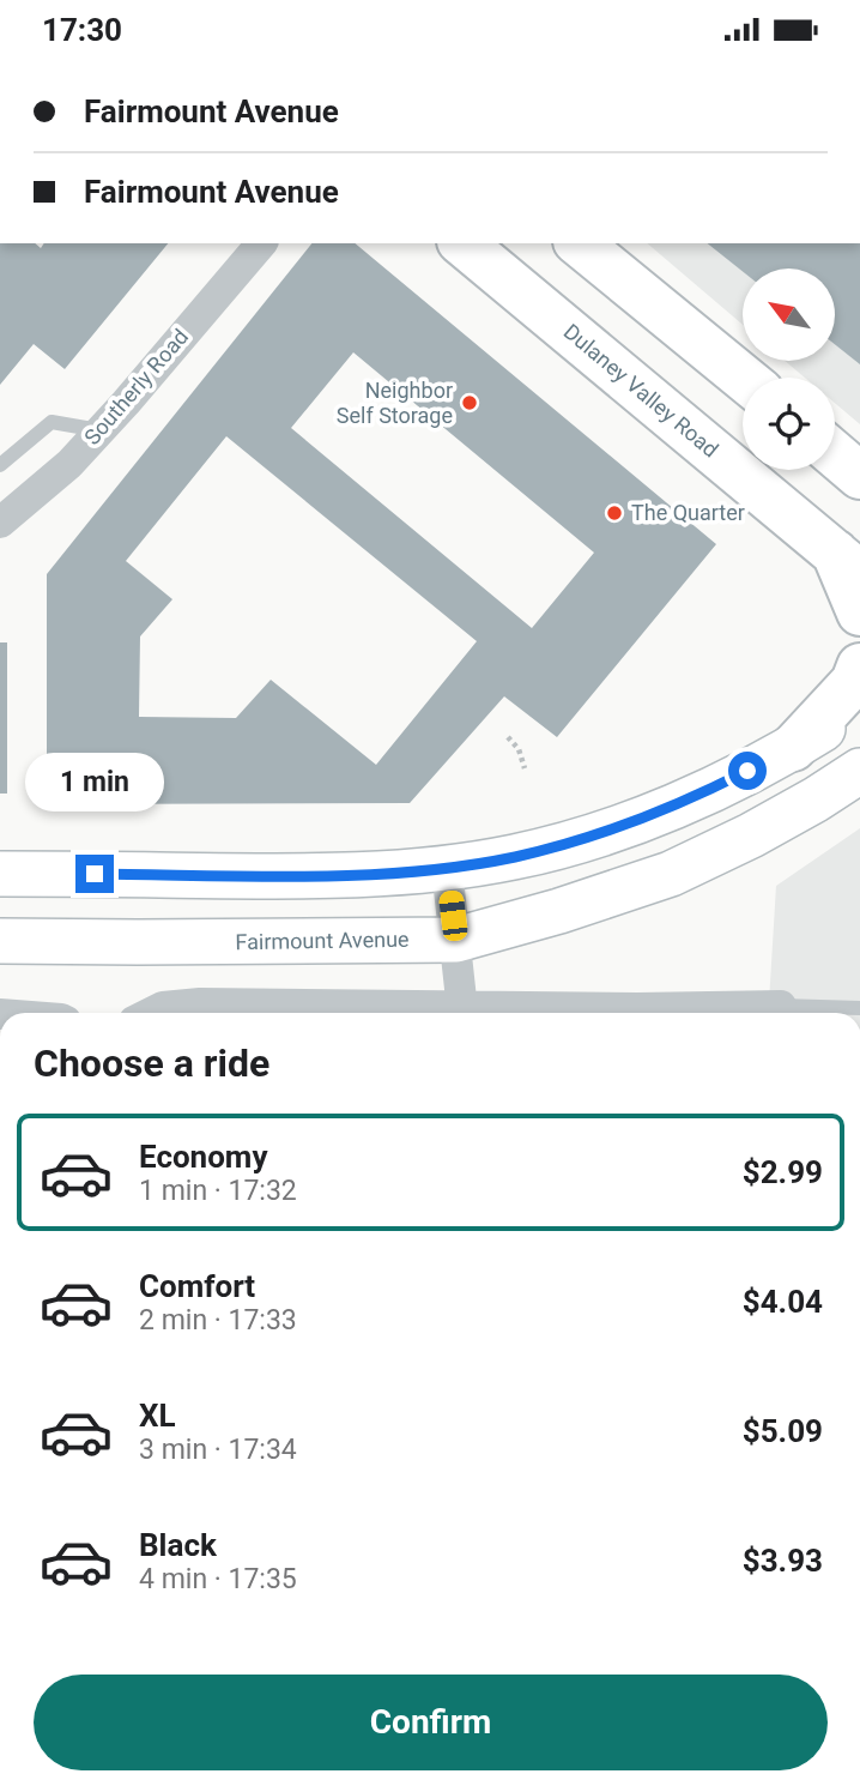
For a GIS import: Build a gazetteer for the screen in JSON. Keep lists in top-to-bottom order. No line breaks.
{"streets":{"main road":["Dulaney Valley Road","Fairmount Avenue"],"street":["Southerly Road"]},"places":["Neighbor Self Storage","The Quarter"],"north":"top left","page":{"status":"17:30","banner":["Fairmount Avenue","Fairmount Avenue"],"bubble":"1 min","heading":"Choose a ride","list":[{"name":"Economy","note":"1 min · 17:32","value":"$2.99"},{"name":"Comfort","note":"2 min · 17:33","value":"$4.04"},{"name":"XL","note":"3 min · 17:34","value":"$5.09"},{"name":"Black","note":"4 min · 17:35","value":"$3.93"}],"buttons":"Confirm"}}
